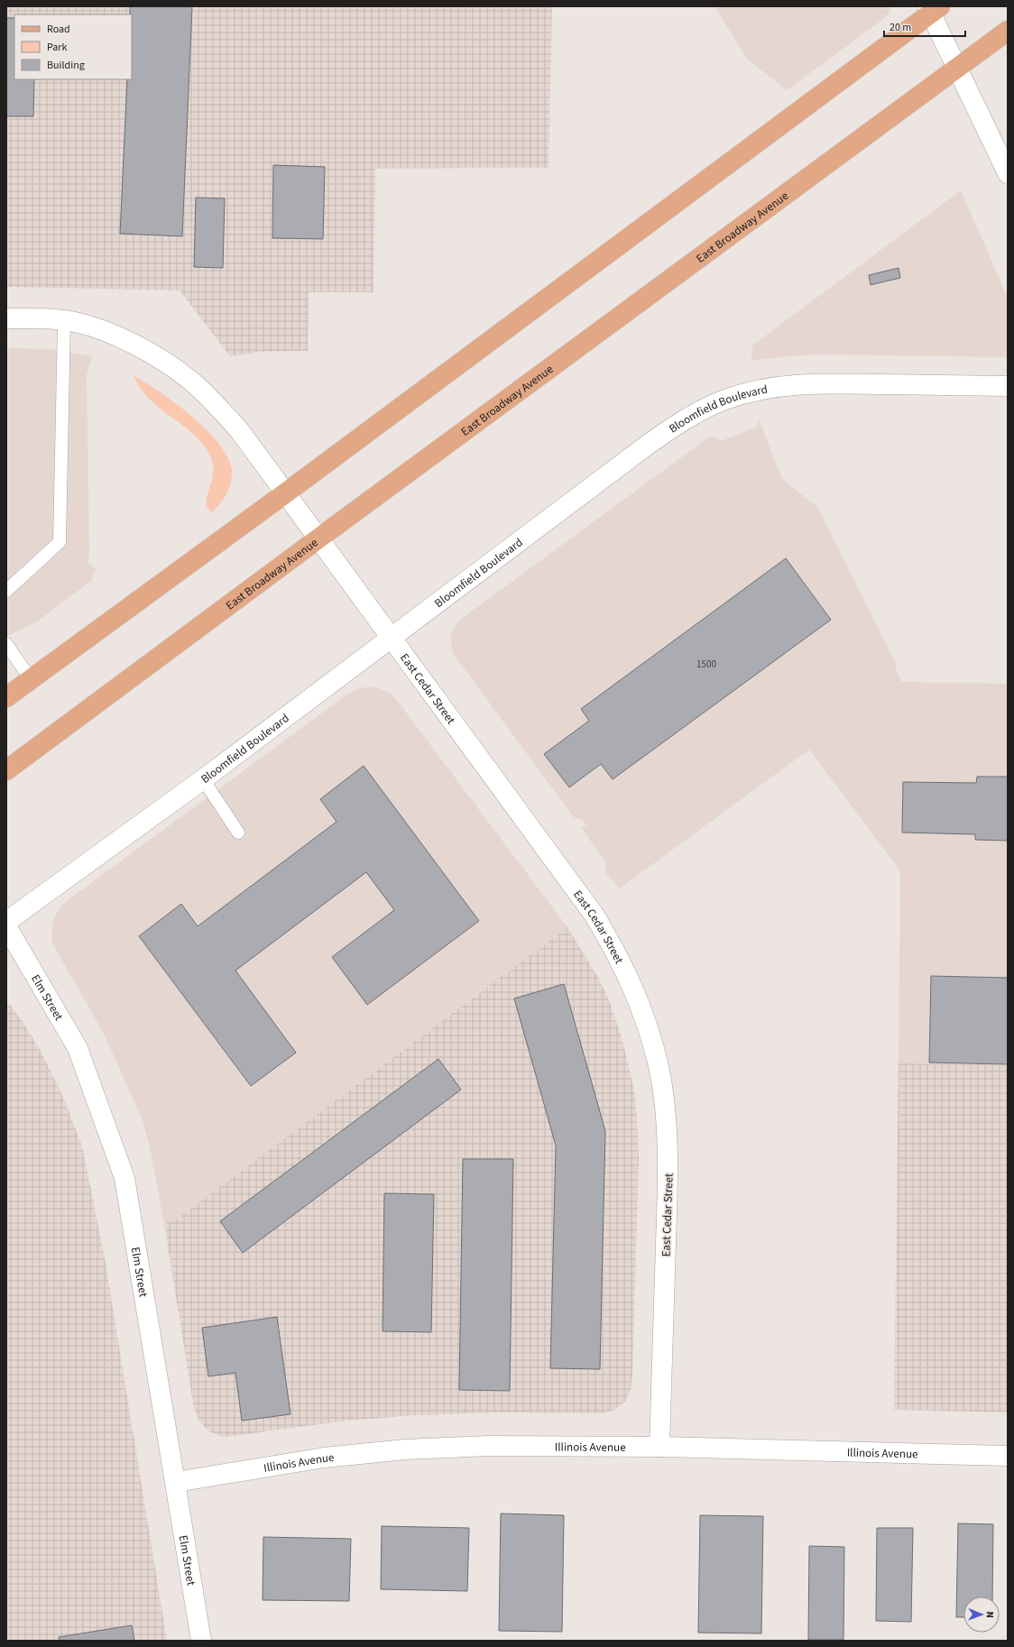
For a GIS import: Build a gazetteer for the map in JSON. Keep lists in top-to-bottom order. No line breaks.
{"streets":{"main road":["East Broadway Avenue"],"street":["Bloomfield Boulevard","East Cedar Street","Elm Street","Illinois Avenue"]},"crossings":[["East Broadway Avenue","East Cedar Street"],["Bloomfield Boulevard","East Cedar Street"],["East Cedar Street","Illinois Avenue"],["Elm Street","Illinois Avenue"]],"house_numbers":["1500"],"legend":["Road","Park","Building"],"scale_bar":"20 m","north":"right"}
